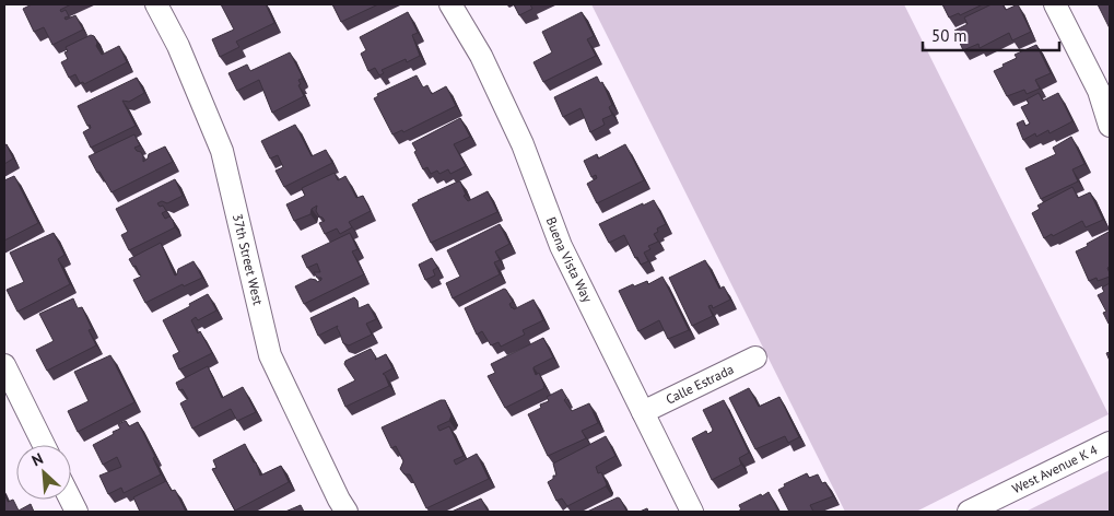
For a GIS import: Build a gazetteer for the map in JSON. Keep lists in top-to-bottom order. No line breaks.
{"streets":{"street":["37th Street West","Buena Vista Way","Calle Estrada","West Avenue K 4"]},"crossings":[["Buena Vista Way","Calle Estrada"]],"scale_bar":"50 m","north":"top left"}
